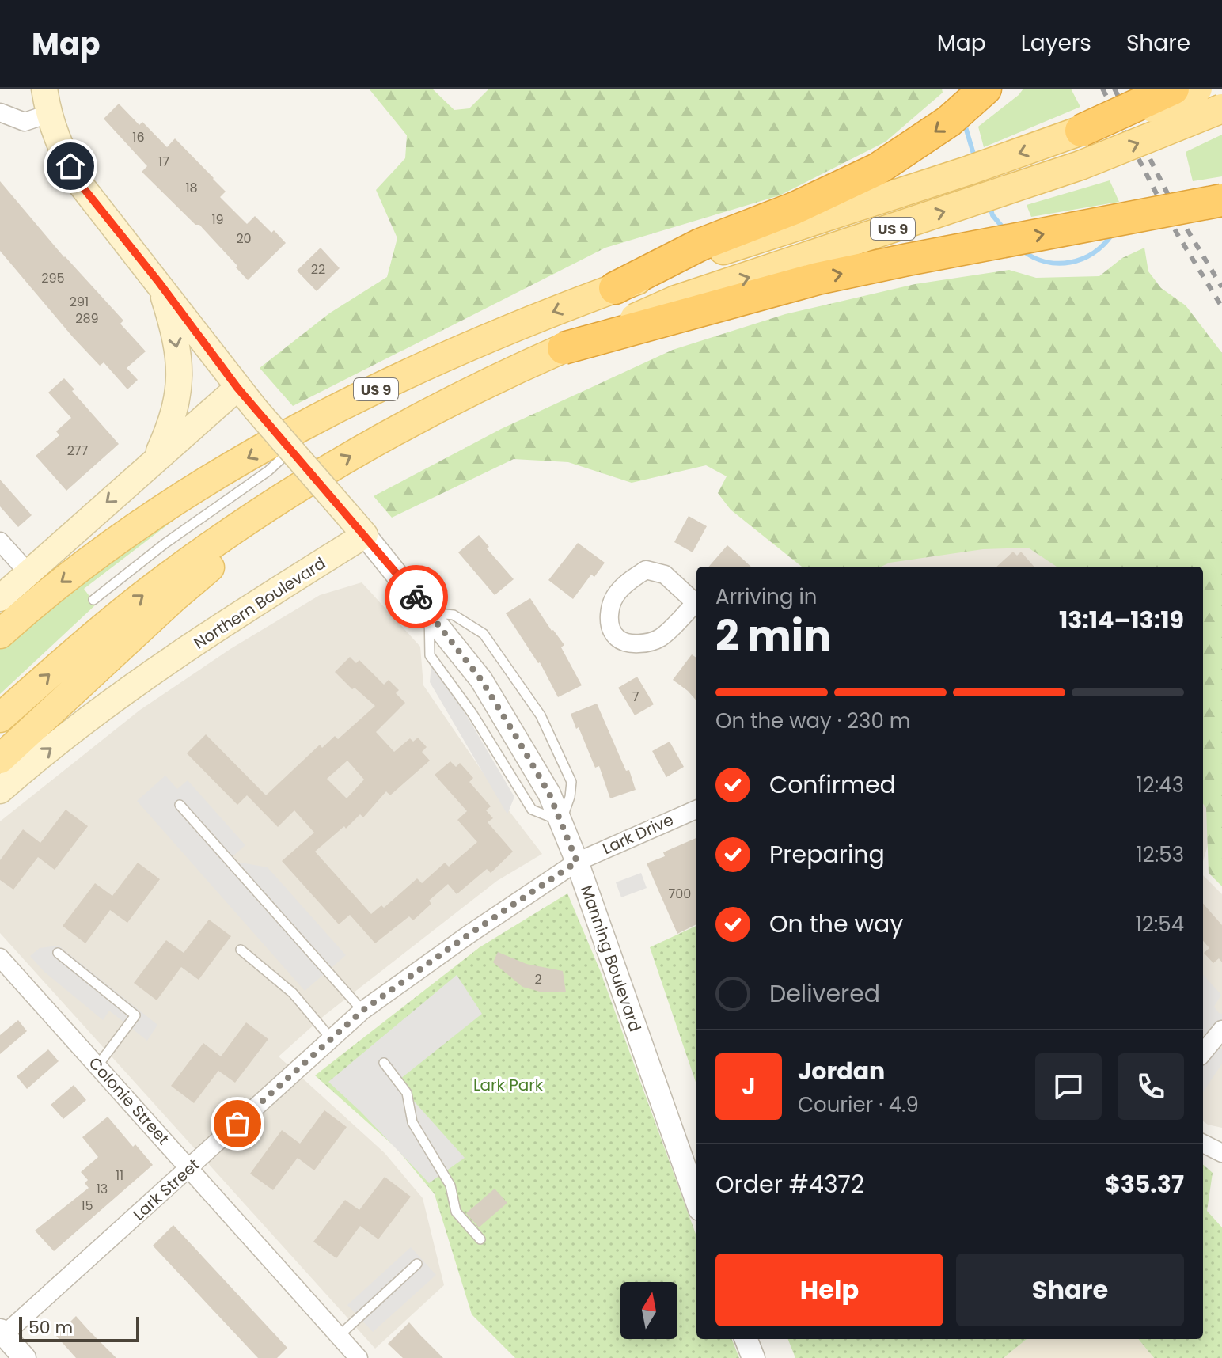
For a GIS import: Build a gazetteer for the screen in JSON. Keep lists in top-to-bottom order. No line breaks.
{"streets":{"main road":["US 9","Northern Boulevard"],"street":["Lark Drive","Manning Boulevard","Colonie Street","Lark Street"]},"crossings":[["Northern Boulevard","Manning Boulevard"],["Lark Drive","Manning Boulevard"],["Lark Drive","Lark Street"],["Manning Boulevard","Lark Street"],["Colonie Street","Lark Street"]],"parks":["Lark Park"],"house_numbers":["16","17","18","19","20","22","295","291","289","277","7","700","2","11","13","15"],"scale_bar":"50 m","north":"top","page":{"header":"Map","nav":["Map","Layers","Share"],"heading":["2 min","Arriving in","13:14–13:19"],"panel":["Jordan","Courier · 4.9","Order #4372","$35.37"],"bar":"On the way · 230 m","list":[["Confirmed","12:43"],["Preparing","12:53"],["On the way","12:54"],"Delivered"],"round":"J","buttons":["Help","Share"],"scale":"50 m"}}
